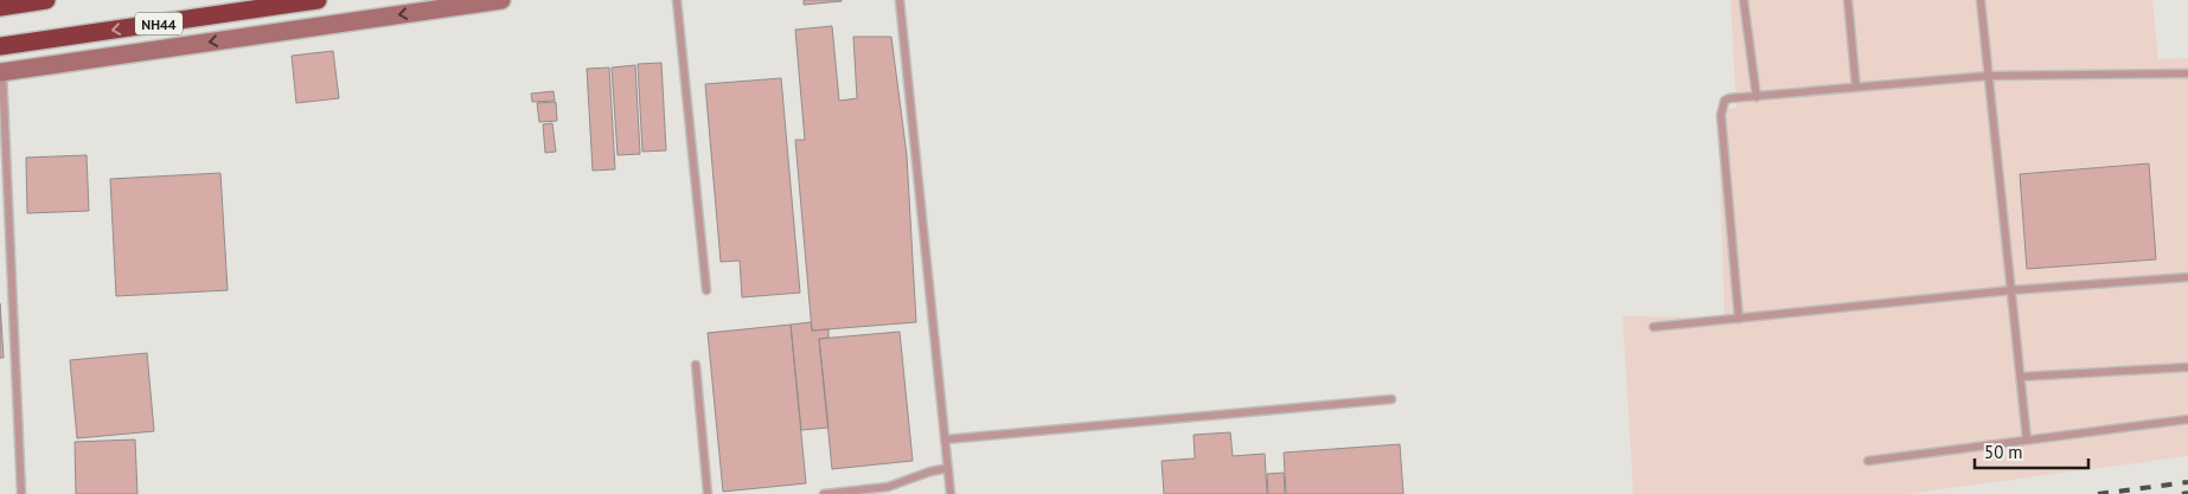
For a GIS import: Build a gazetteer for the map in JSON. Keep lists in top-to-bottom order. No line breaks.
{"streets":{"highway":["NH44"]},"scale_bar":"50 m"}
